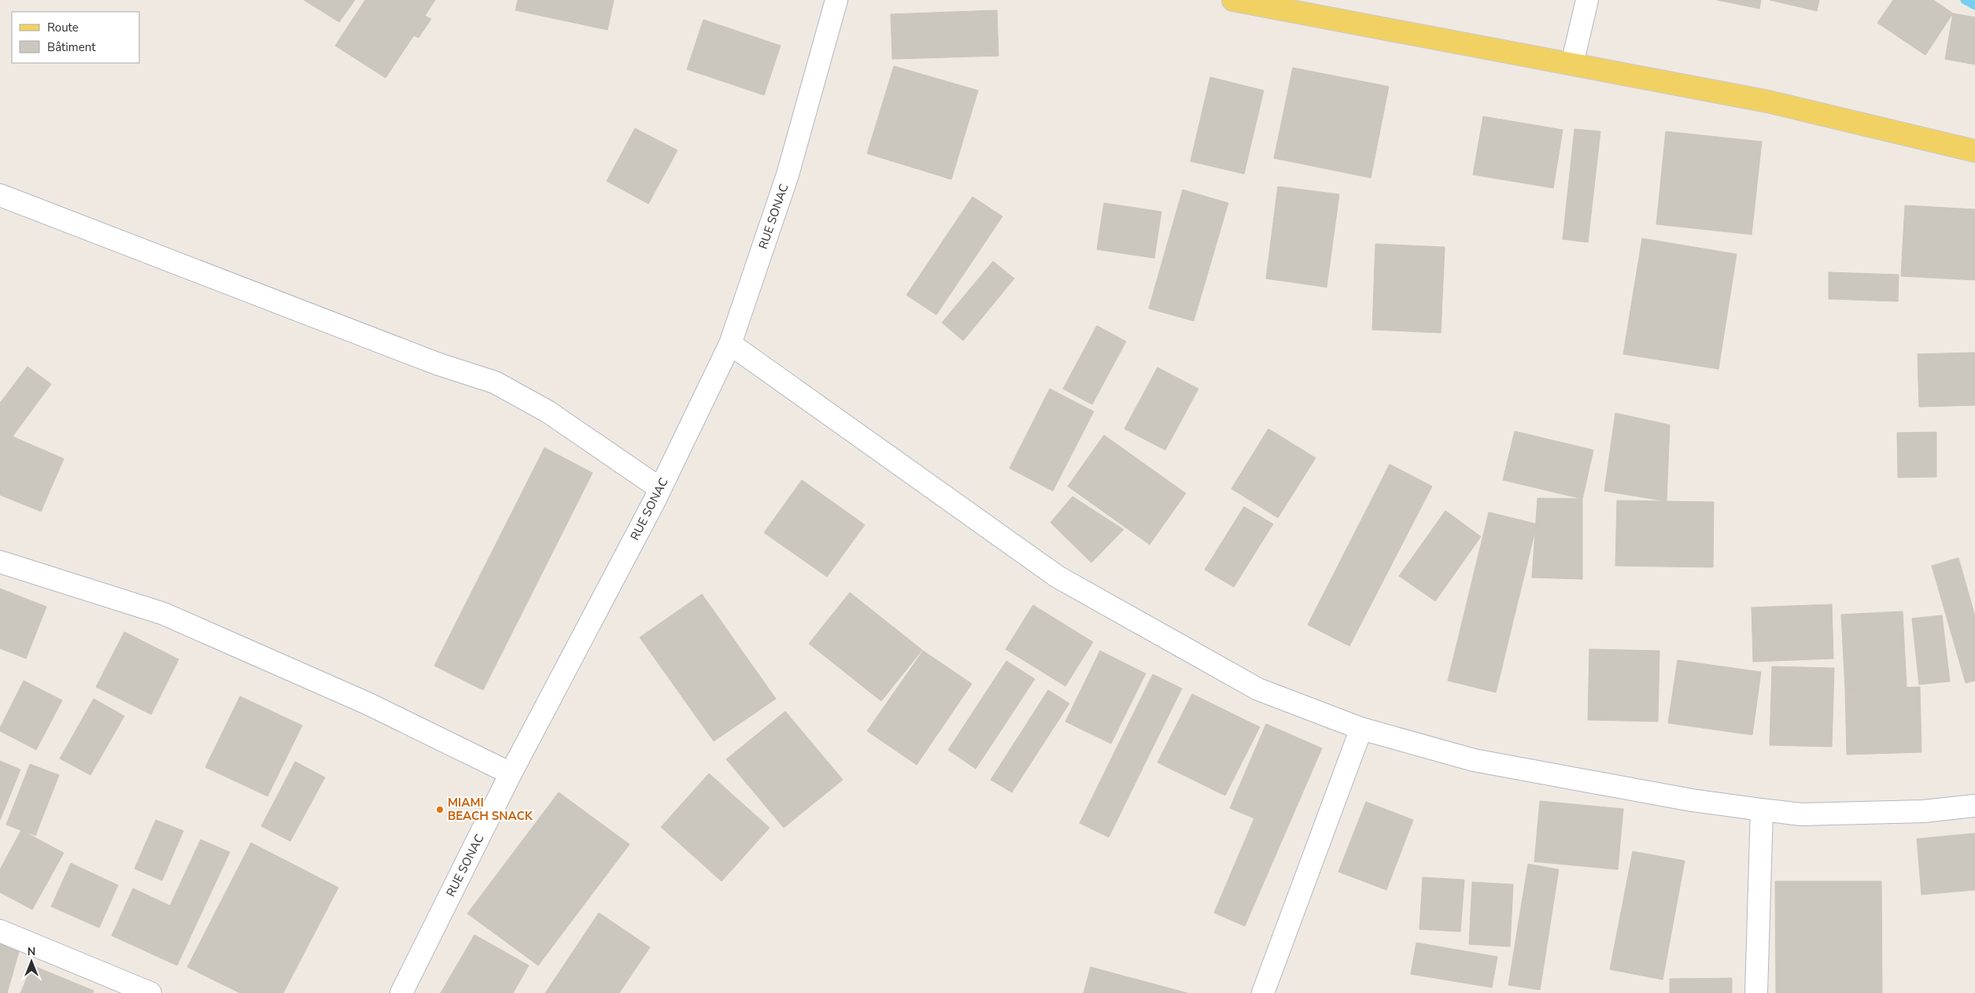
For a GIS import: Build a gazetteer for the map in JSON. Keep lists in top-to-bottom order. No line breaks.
{"streets":{"street":["RUE SONAC"]},"places":["MIAMI BEACH SNACK"],"legend":["Route","Bâtiment"],"north":"top"}
